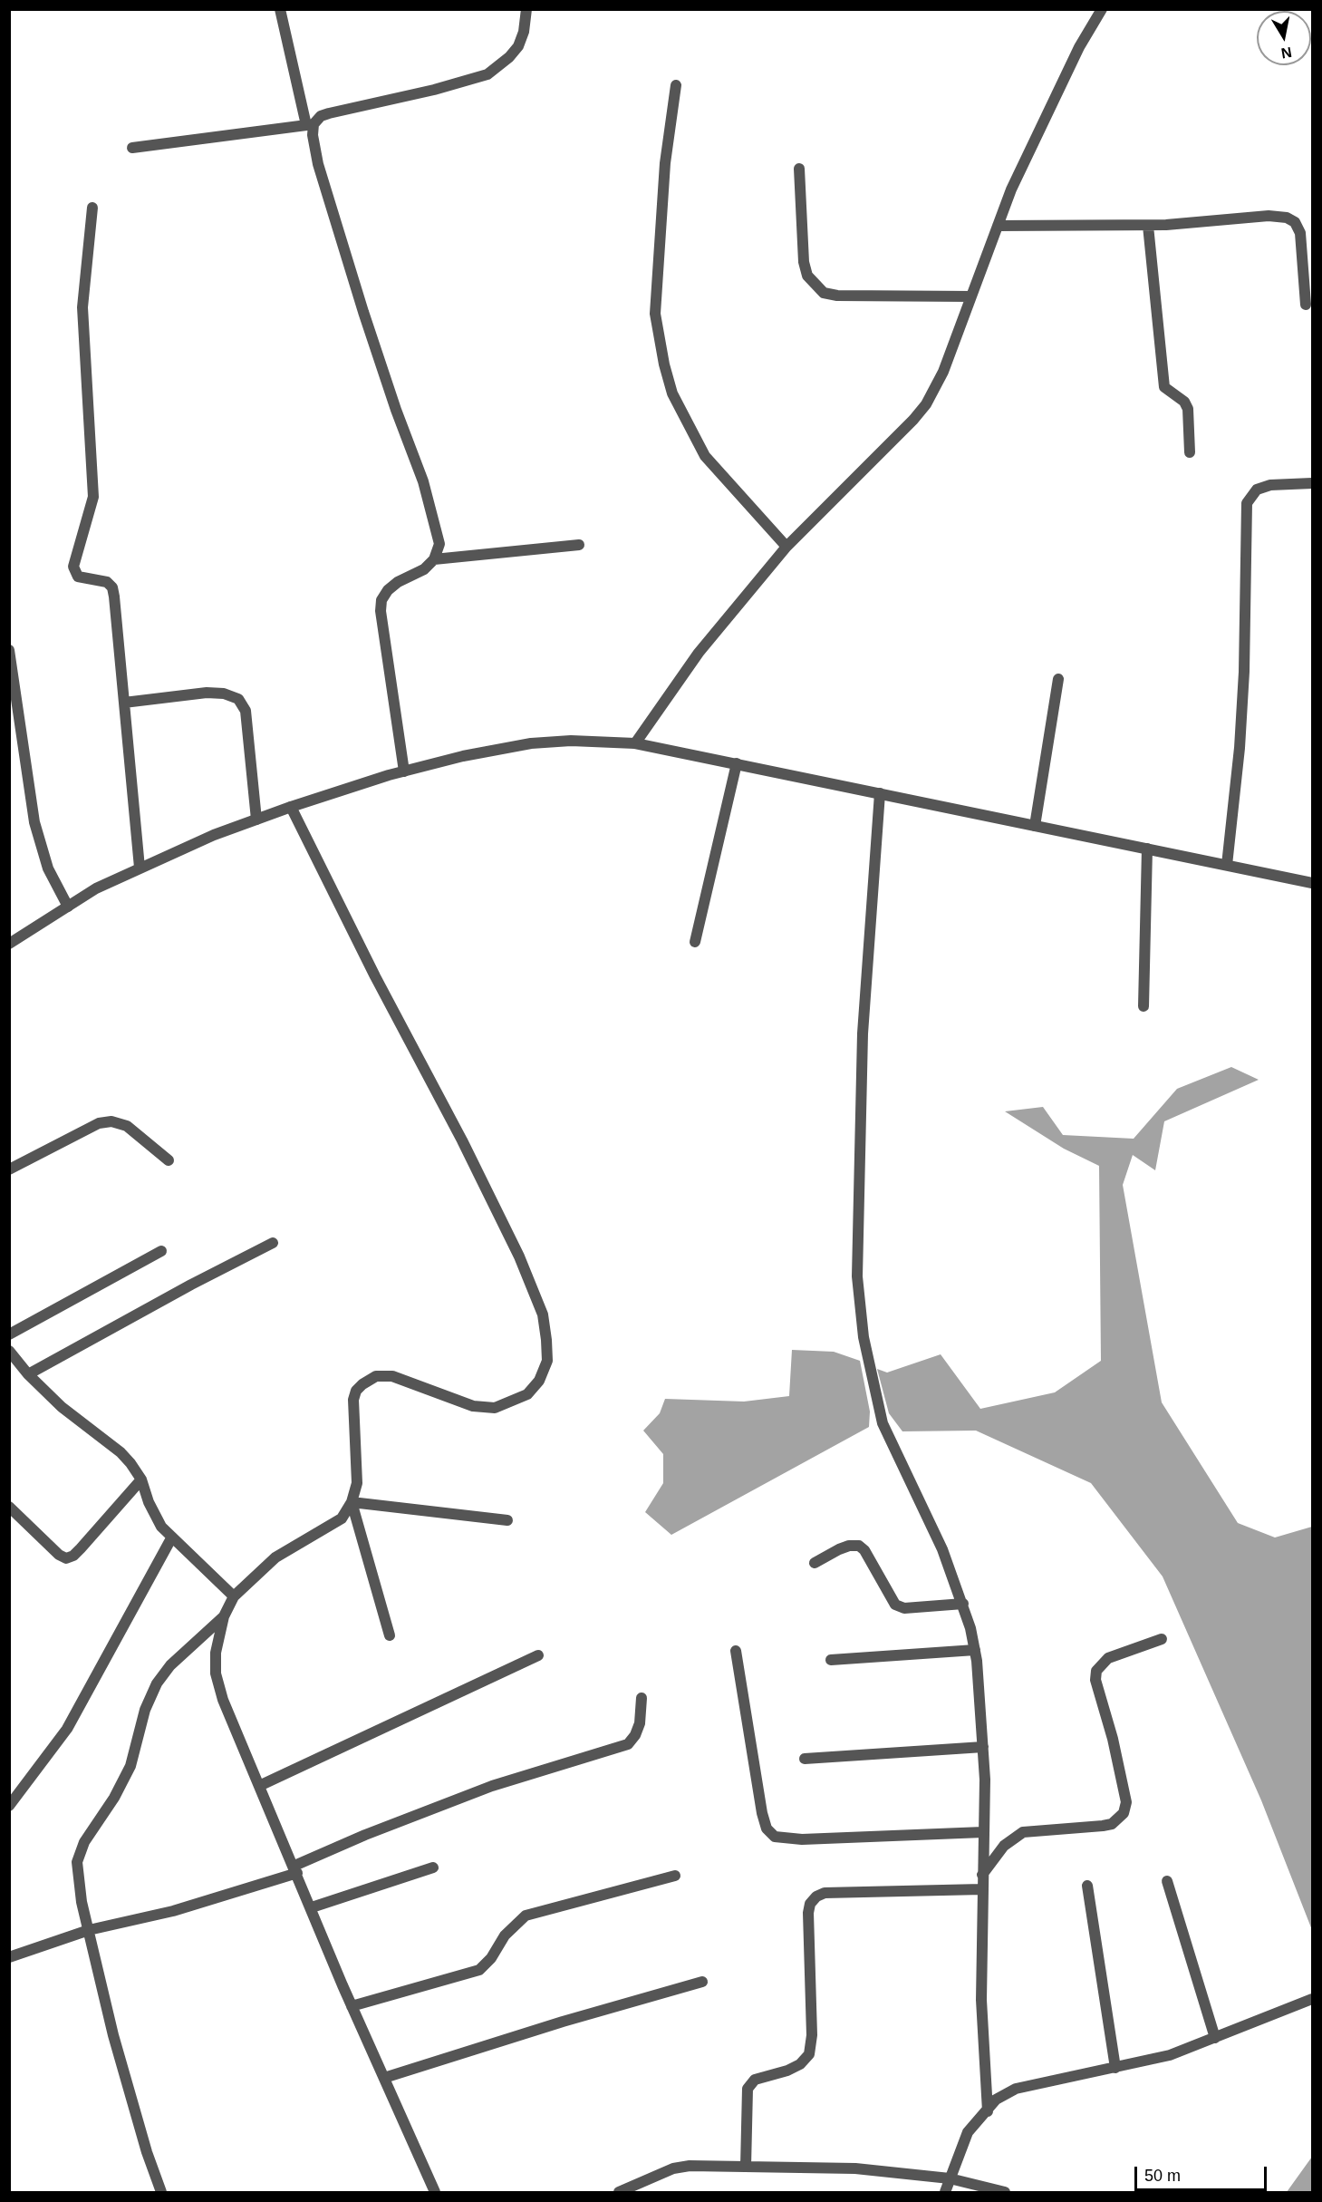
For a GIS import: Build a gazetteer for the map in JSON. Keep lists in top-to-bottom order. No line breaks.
{"scale_bar":"50 m","north":"bottom"}
